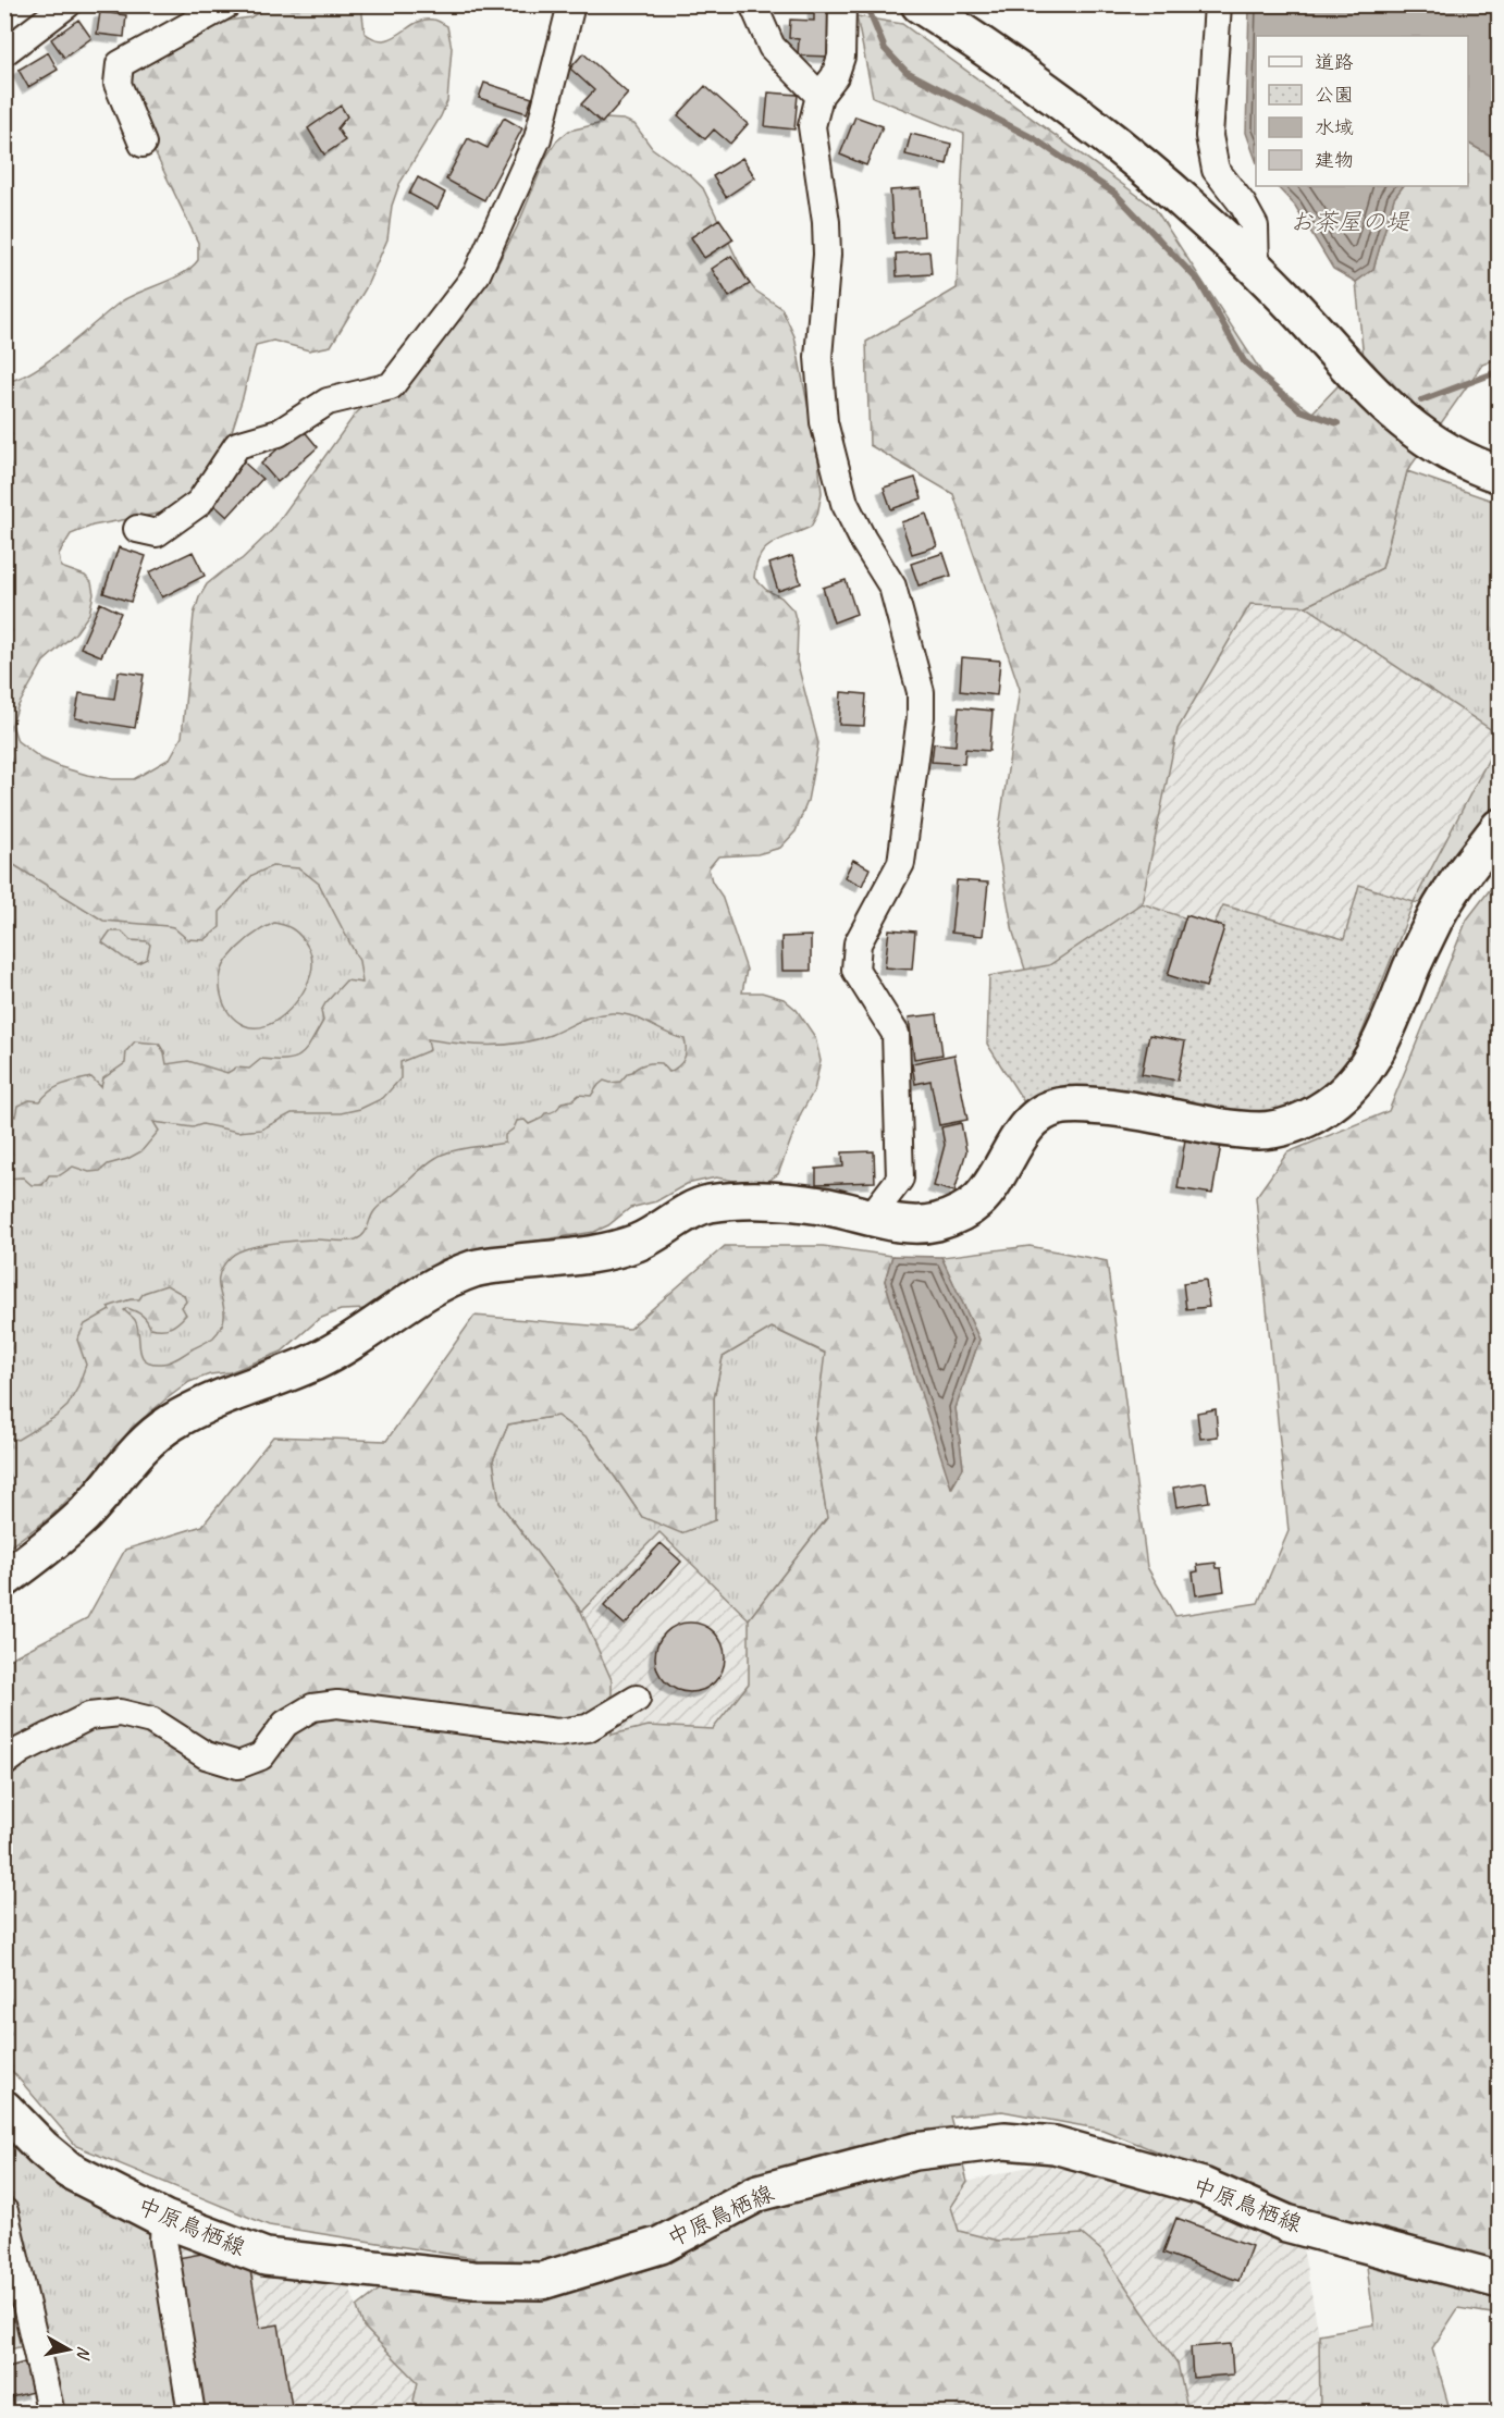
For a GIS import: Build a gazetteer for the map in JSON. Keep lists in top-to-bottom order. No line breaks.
{"streets":{"street":["中原鳥栖線"]},"water":["お茶屋の堤"],"legend":["道路","公園","水域","建物"],"north":"right"}
